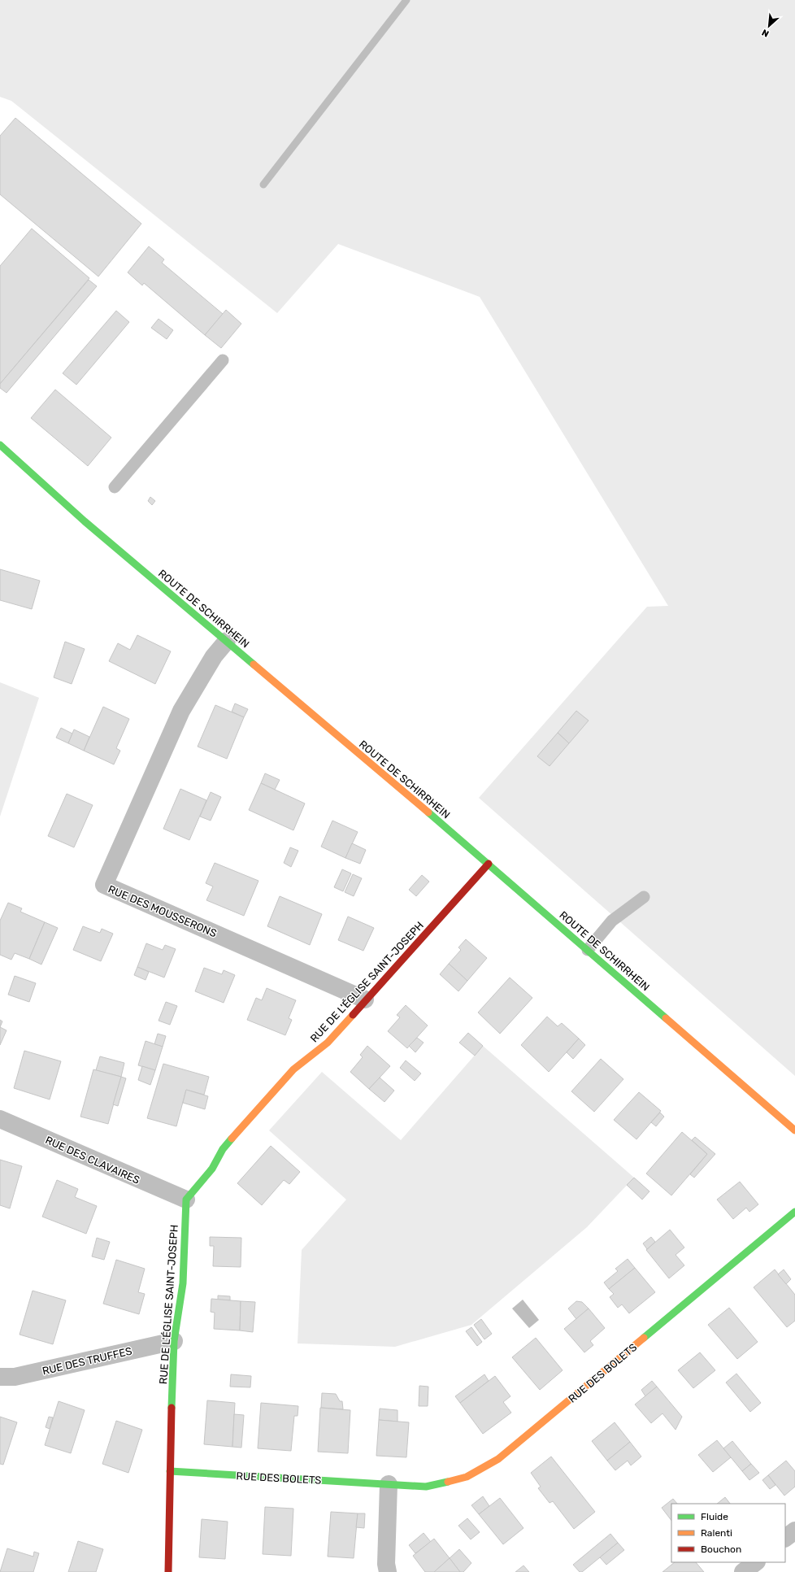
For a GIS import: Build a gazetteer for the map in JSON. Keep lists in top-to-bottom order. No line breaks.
{"streets":{"street":["ROUTE DE SCHIRRHEIN","RUE DES MOUSSERONS","RUE DE L'ÉGLISE SAINT-JOSEPH","RUE DES CLAVAIRES","RUE DES TRUFFES","RUE DES BOLETS"]},"crossings":[["ROUTE DE SCHIRRHEIN","RUE DES MOUSSERONS"],["ROUTE DE SCHIRRHEIN","RUE DE L'ÉGLISE SAINT-JOSEPH"],["RUE DES MOUSSERONS","RUE DE L'ÉGLISE SAINT-JOSEPH"],["RUE DE L'ÉGLISE SAINT-JOSEPH","RUE DES CLAVAIRES"],["RUE DE L'ÉGLISE SAINT-JOSEPH","RUE DES TRUFFES"],["RUE DE L'ÉGLISE SAINT-JOSEPH","RUE DES BOLETS"]],"legend":["Fluide","Ralenti","Bouchon"],"north":"bottom left"}
